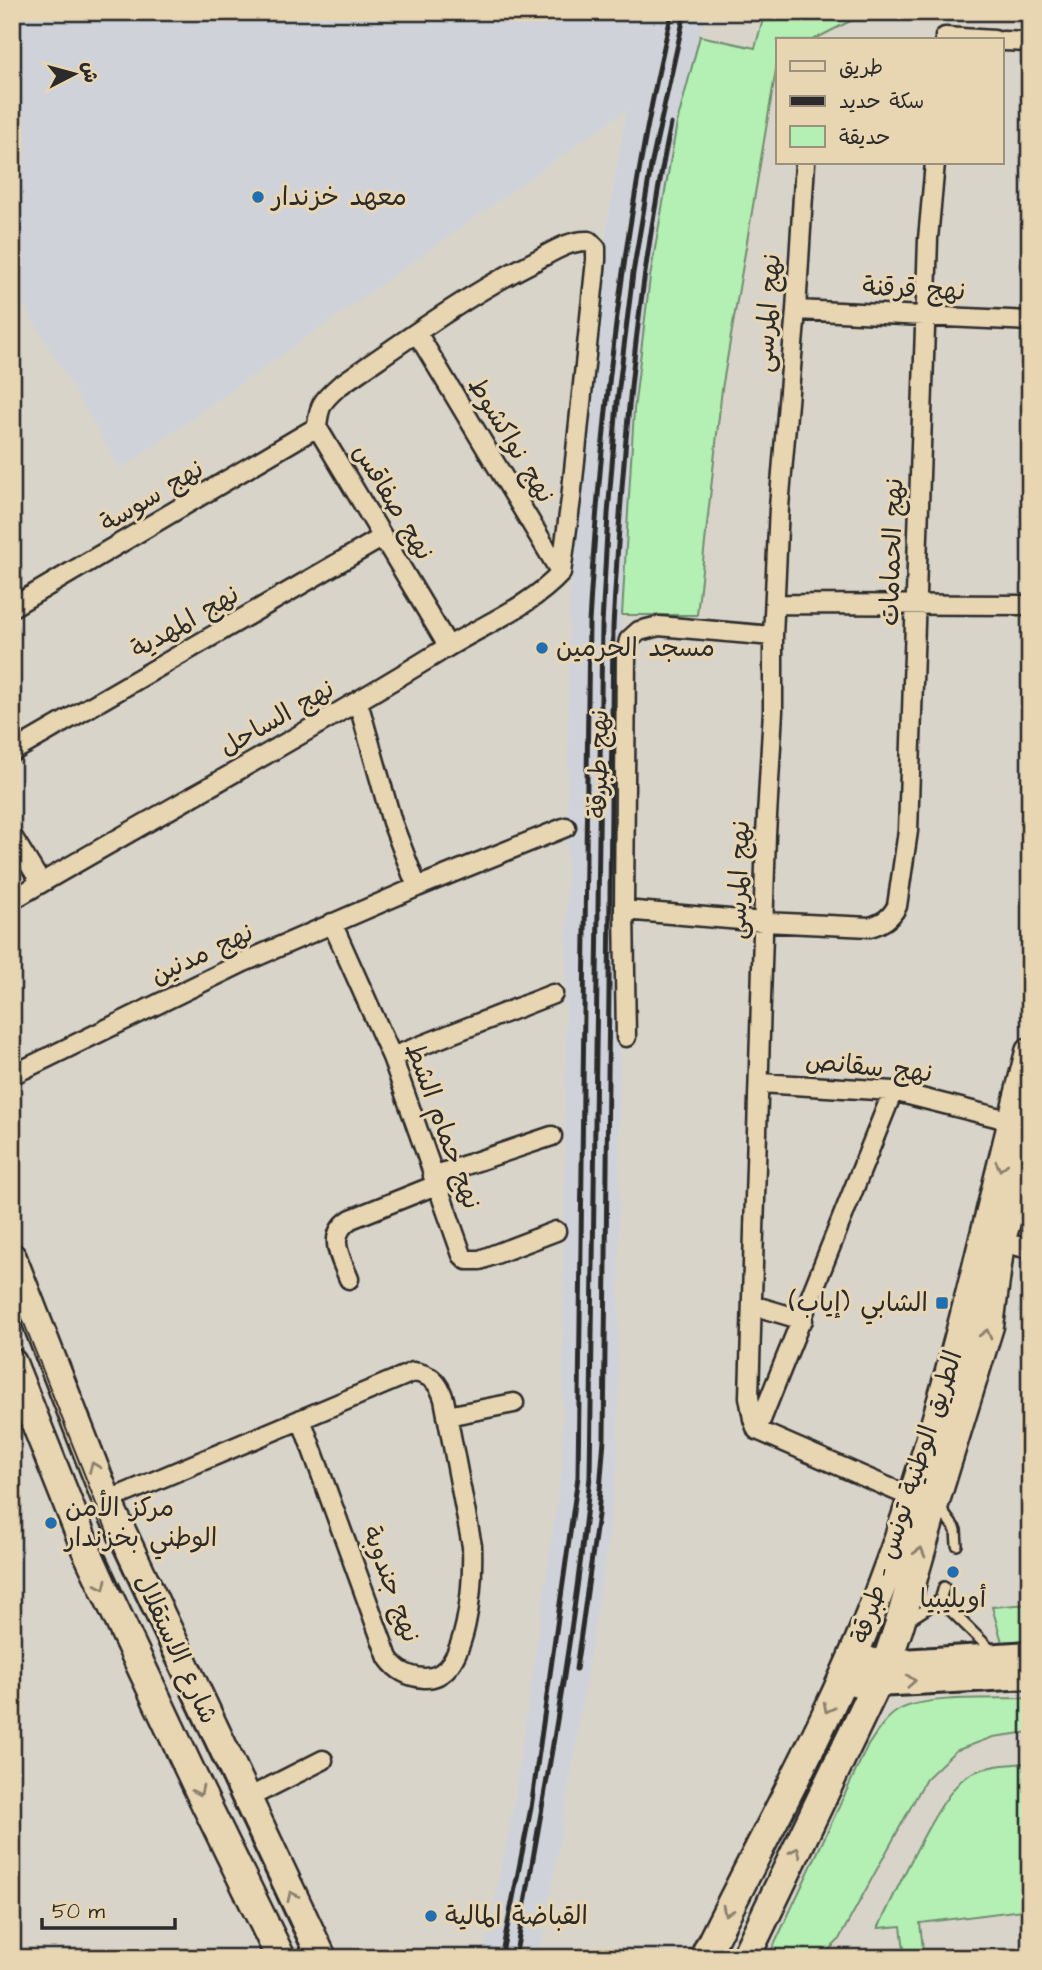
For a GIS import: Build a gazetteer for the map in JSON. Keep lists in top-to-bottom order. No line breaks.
{"streets":{"main road":["الطريق الوطنية تونس - طبرقة","شارع الاستقلال"],"street":["نهج قرقنة","نهج المرسى","نهج نواكشوط","نهج سوسة","نهج صفاقس","نهج الحمامات","نهج المهدية","نهج الساحل","نهج طبرقة","نهج مدنين","نهج سقانص","نهج حمام الشط","نهج جندوبة"]},"crossings":[["نهج قرقنة","نهج المرسى"],["نهج قرقنة","نهج الحمامات"],["نهج المرسى","نهج الحمامات"],["نهج المرسى","نهج طبرقة"],["نهج المرسى","نهج سقانص"],["نهج نواكشوط","نهج الساحل"],["نهج سوسة","نهج صفاقس"],["نهج صفاقس","نهج المهدية"],["نهج صفاقس","نهج الساحل"],["نهج مدنين","نهج حمام الشط"],["نهج سقانص","الطريق الوطنية تونس - طبرقة"],["نهج جندوبة","شارع الاستقلال"]],"places":{"other":["معهد خزندار","مسجد الحرمين","مركز الأمن الوطني بخزندار","أويليبيا","القباضة المالية"],"transit":["الشابي (إياب)"]},"legend":["طريق","سكة حديد","حديقة"],"scale_bar":"50 m","north":"right"}
